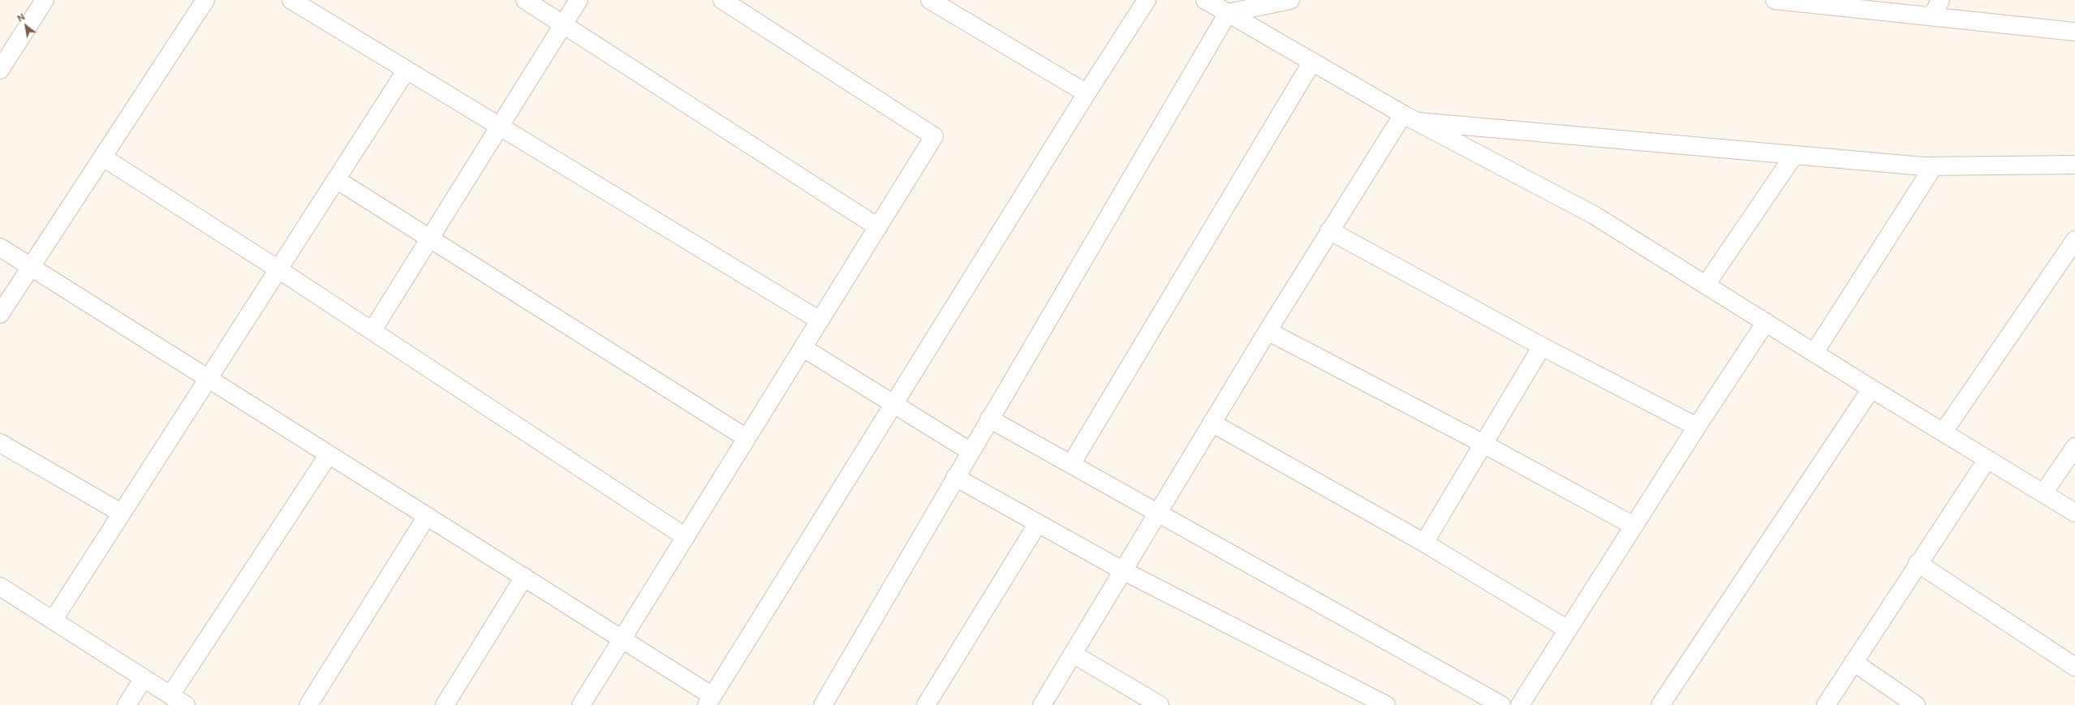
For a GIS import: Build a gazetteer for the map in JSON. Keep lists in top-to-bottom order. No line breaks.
{"north":"top left"}
